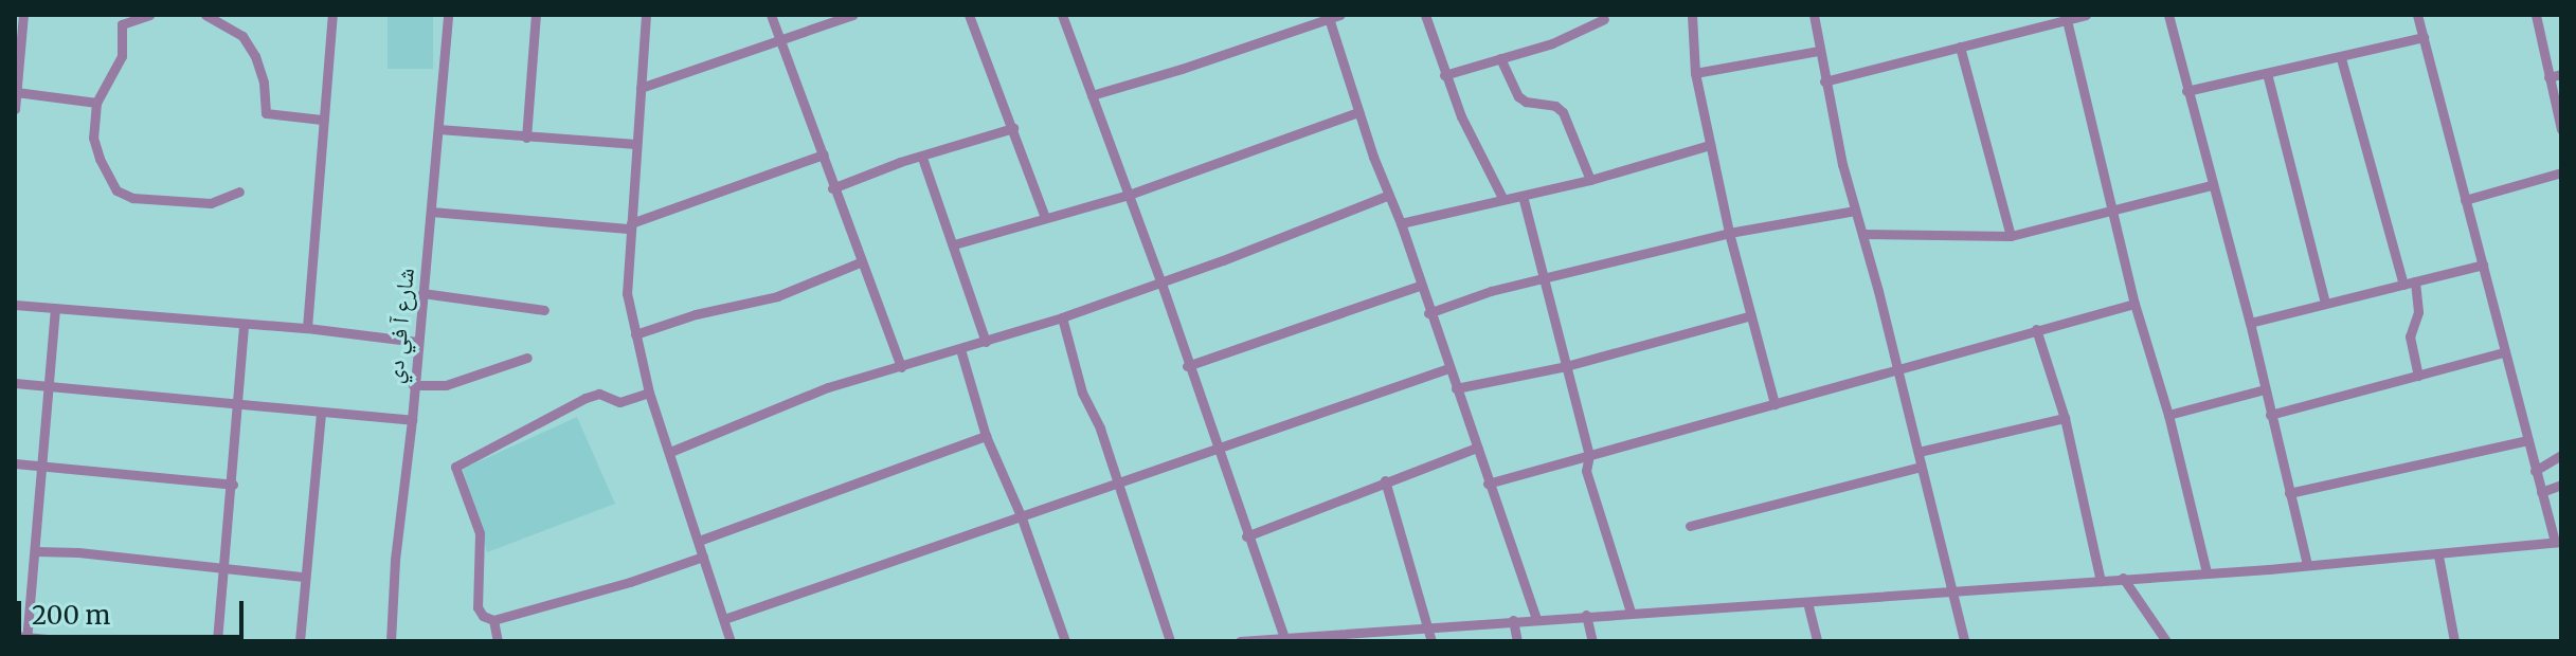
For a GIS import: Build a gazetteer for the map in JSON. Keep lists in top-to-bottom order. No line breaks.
{"streets":{"street":["شارع آ في دي"]},"scale_bar":"200 m"}
